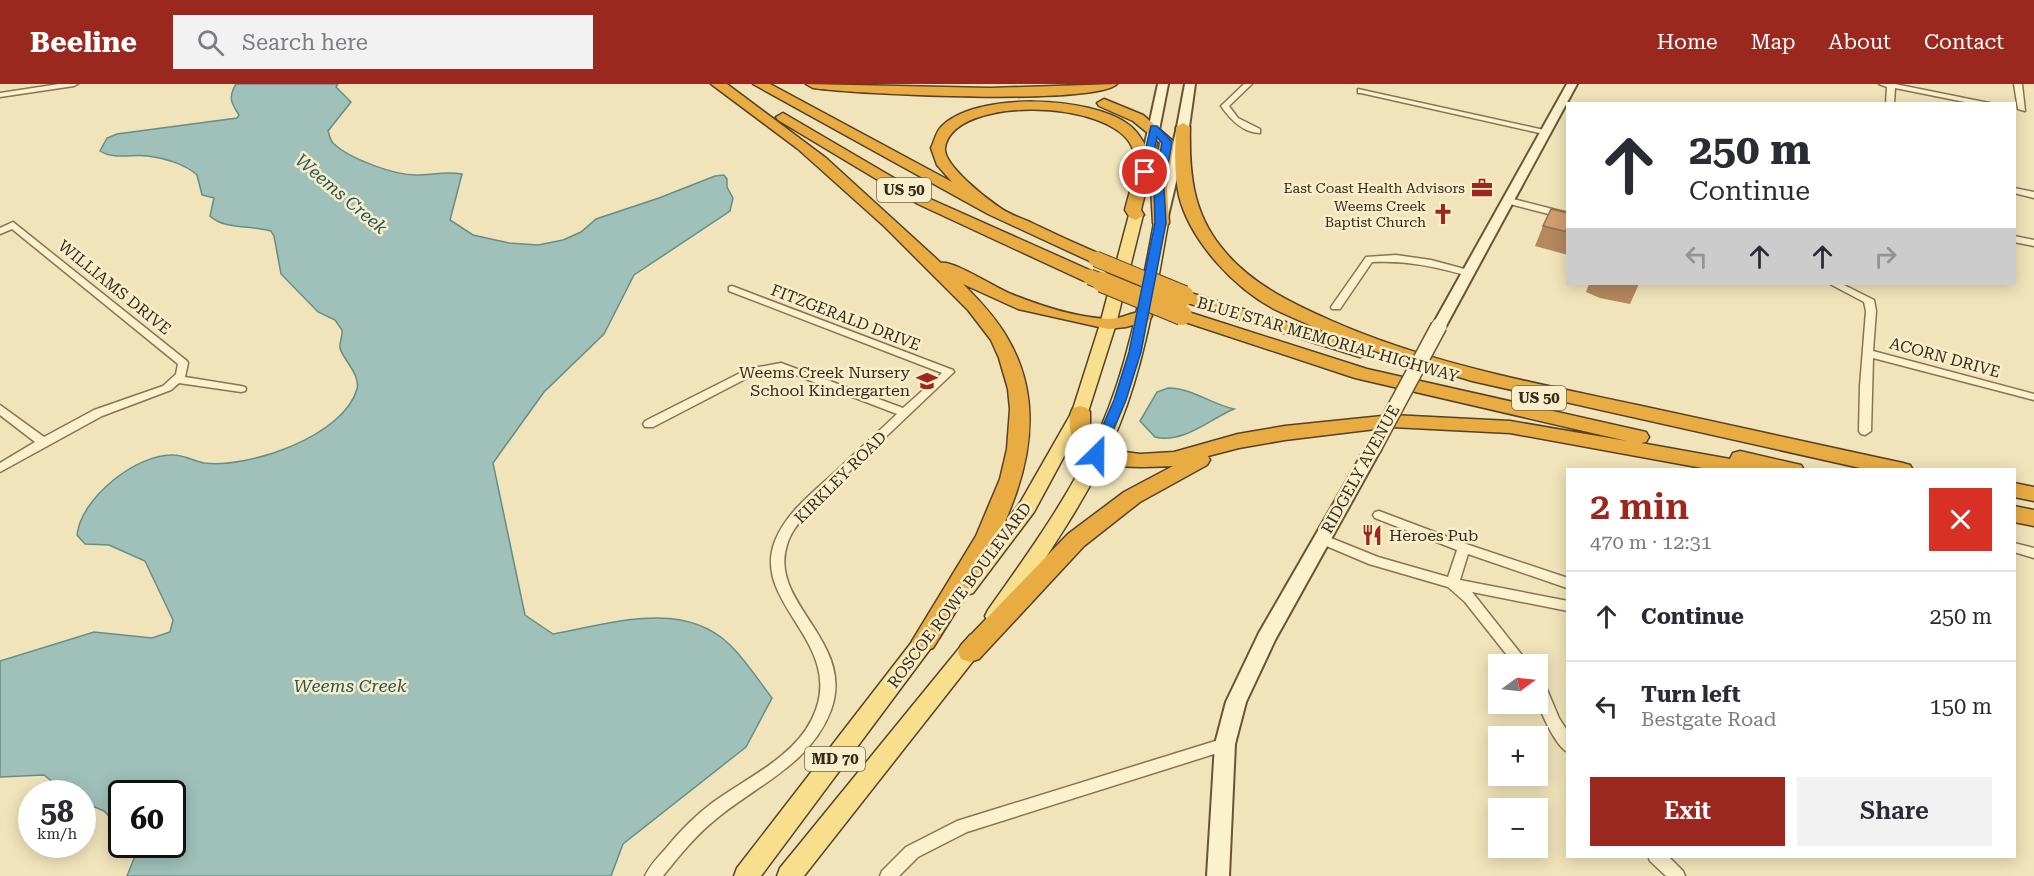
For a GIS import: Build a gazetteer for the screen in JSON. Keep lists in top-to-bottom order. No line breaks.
{"streets":{"highway":["US 50","BLUE STAR MEMORIAL HIGHWAY"],"main road":["RIDGELY AVENUE","ROSCOE ROWE BOULEVARD","MD 70"],"street":["WILLIAMS DRIVE","FITZGERALD DRIVE","ACORN DRIVE","KIRKLEY ROAD"]},"crossings":[["FITZGERALD DRIVE","KIRKLEY ROAD"],["ROSCOE ROWE BOULEVARD","MD 70"]],"water":["Weems Creek"],"places":{"office":["East Coast Health Advisors"],"church":["Weems Creek Baptist Church"],"school or university":["Weems Creek Nursery School Kindergarten"],"restaurant":["Heroes Pub"]},"north":"right","page":{"header":"Beeline","search":"Search here","nav":["Home","Map","About","Contact"],"turn":["250 m","Continue"],"heading":["2 min","470 m · 12:31"],"list":[{"name":"Continue","value":"250 m"},{"name":"Turn left","note":"Bestgate Road","value":"150 m"}],"map_buttons":["+","−"],"buttons":["Exit","Share"],"speed":"58 km/h","limit":"60"}}
